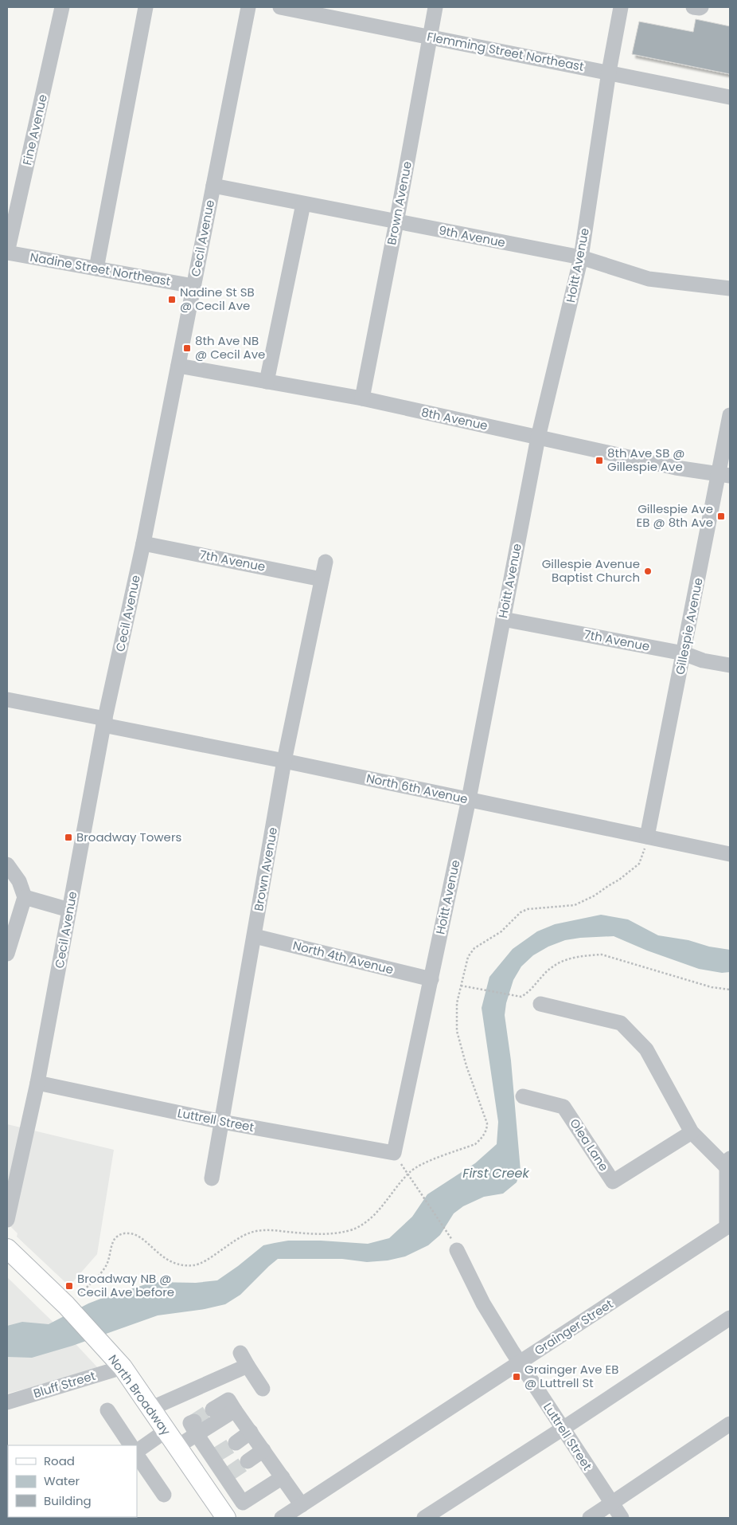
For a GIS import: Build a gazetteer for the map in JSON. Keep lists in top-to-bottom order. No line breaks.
{"streets":{"main road":["North Broadway"],"street":["Flemming Street Northeast","Fine Avenue","Brown Avenue","9th Avenue","Cecil Avenue","Hoitt Avenue","Nadine Street Northeast","8th Avenue","7th Avenue","Gillespie Avenue","North 6th Avenue","North 4th Avenue","Luttrell Street","Olea Lane","Grainger Street","Bluff Street"]},"crossings":[["Flemming Street Northeast","Brown Avenue"],["Flemming Street Northeast","Hoitt Avenue"],["Fine Avenue","Nadine Street Northeast"],["Brown Avenue","9th Avenue"],["Brown Avenue","8th Avenue"],["Brown Avenue","7th Avenue"],["Brown Avenue","North 6th Avenue"],["Brown Avenue","North 4th Avenue"],["Brown Avenue","Luttrell Street"],["9th Avenue","Cecil Avenue"],["9th Avenue","Hoitt Avenue"],["Cecil Avenue","Nadine Street Northeast"],["Cecil Avenue","8th Avenue"],["Cecil Avenue","7th Avenue"],["Cecil Avenue","North 6th Avenue"],["Cecil Avenue","Luttrell Street"],["Hoitt Avenue","8th Avenue"],["Hoitt Avenue","7th Avenue"],["Hoitt Avenue","North 6th Avenue"],["Hoitt Avenue","North 4th Avenue"],["Hoitt Avenue","Luttrell Street"],["8th Avenue","Gillespie Avenue"],["7th Avenue","Gillespie Avenue"],["Gillespie Avenue","North 6th Avenue"],["Luttrell Street","Grainger Street"],["Bluff Street","North Broadway"]],"water":["First Creek"],"places":{"transit":["Nadine St SB @ Cecil Ave","8th Ave NB @ Cecil Ave","8th Ave SB @ Gillespie Ave","Gillespie Ave EB @ 8th Ave","Broadway Towers","Broadway NB @ Cecil Ave before","Grainger Ave EB @ Luttrell St"],"other":["Gillespie Avenue Baptist Church"]},"legend":["Road","Water","Building"]}
